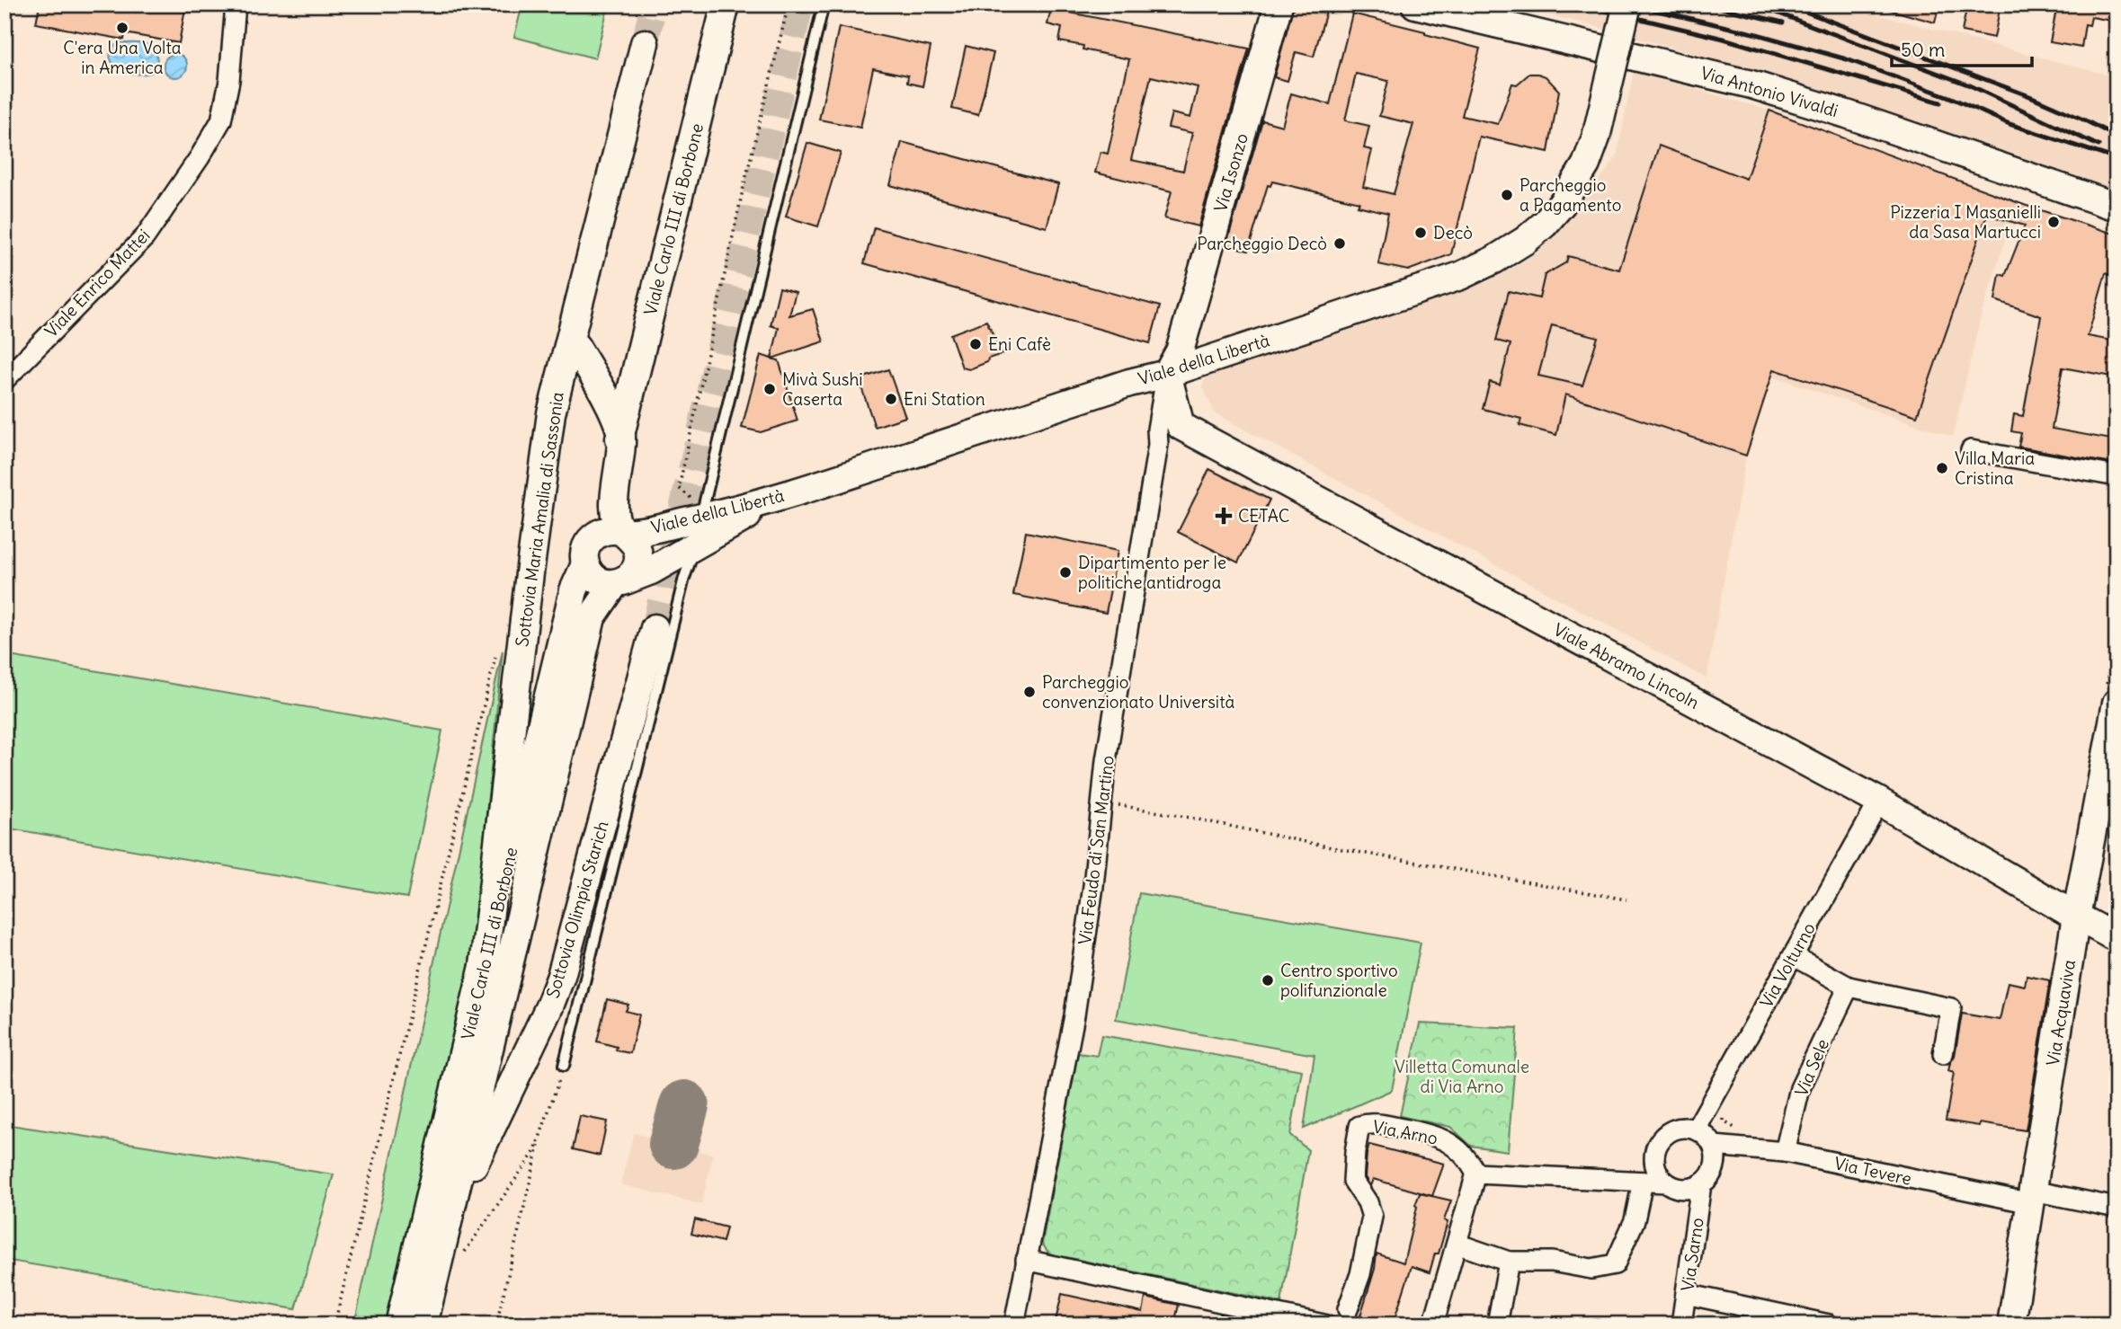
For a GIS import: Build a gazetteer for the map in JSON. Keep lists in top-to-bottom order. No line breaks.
{"streets":{"street":["Via Antonio Vivaldi","Via Isonzo","Viale Carlo III di Borbone","Viale Enrico Mattei","Viale della Libertà","Sottovia Maria Amalia di Sassonia","Viale Abramo Lincoln","Via Feudo di San Martino","Sottovia Olimpia Starich","Via Volturno","Via Acquaviva","Via Sele","Via Arno","Via Tevere","Via Sarno"]},"crossings":[["Via Isonzo","Viale della Libertà"],["Via Isonzo","Viale Abramo Lincoln"],["Via Isonzo","Via Feudo di San Martino"],["Viale Carlo III di Borbone","Viale della Libertà"],["Viale Carlo III di Borbone","Sottovia Maria Amalia di Sassonia"],["Viale Carlo III di Borbone","Sottovia Olimpia Starich"],["Viale della Libertà","Viale Abramo Lincoln"],["Viale della Libertà","Via Feudo di San Martino"],["Viale Abramo Lincoln","Via Feudo di San Martino"],["Viale Abramo Lincoln","Via Volturno"],["Viale Abramo Lincoln","Via Acquaviva"],["Via Volturno","Via Tevere"],["Via Volturno","Via Sarno"],["Via Acquaviva","Via Tevere"],["Via Sele","Via Tevere"],["Via Tevere","Via Sarno"]],"parks":["Villetta Comunale di Via Arno"],"places":{"other":["C'era Una Volta in America","Parcheggio a Pagamento","Pizzeria I Masanielli da Sasa Martucci","Decò","Parcheggio Decò","Eni Cafè","Mivà Sushi Caserta","Eni Station","Villa Maria Cristina","Dipartimento per le politiche antidroga","Parcheggio convenzionato Università","Centro sportivo polifunzionale"],"health":["CETAC"]},"scale_bar":"50 m"}
